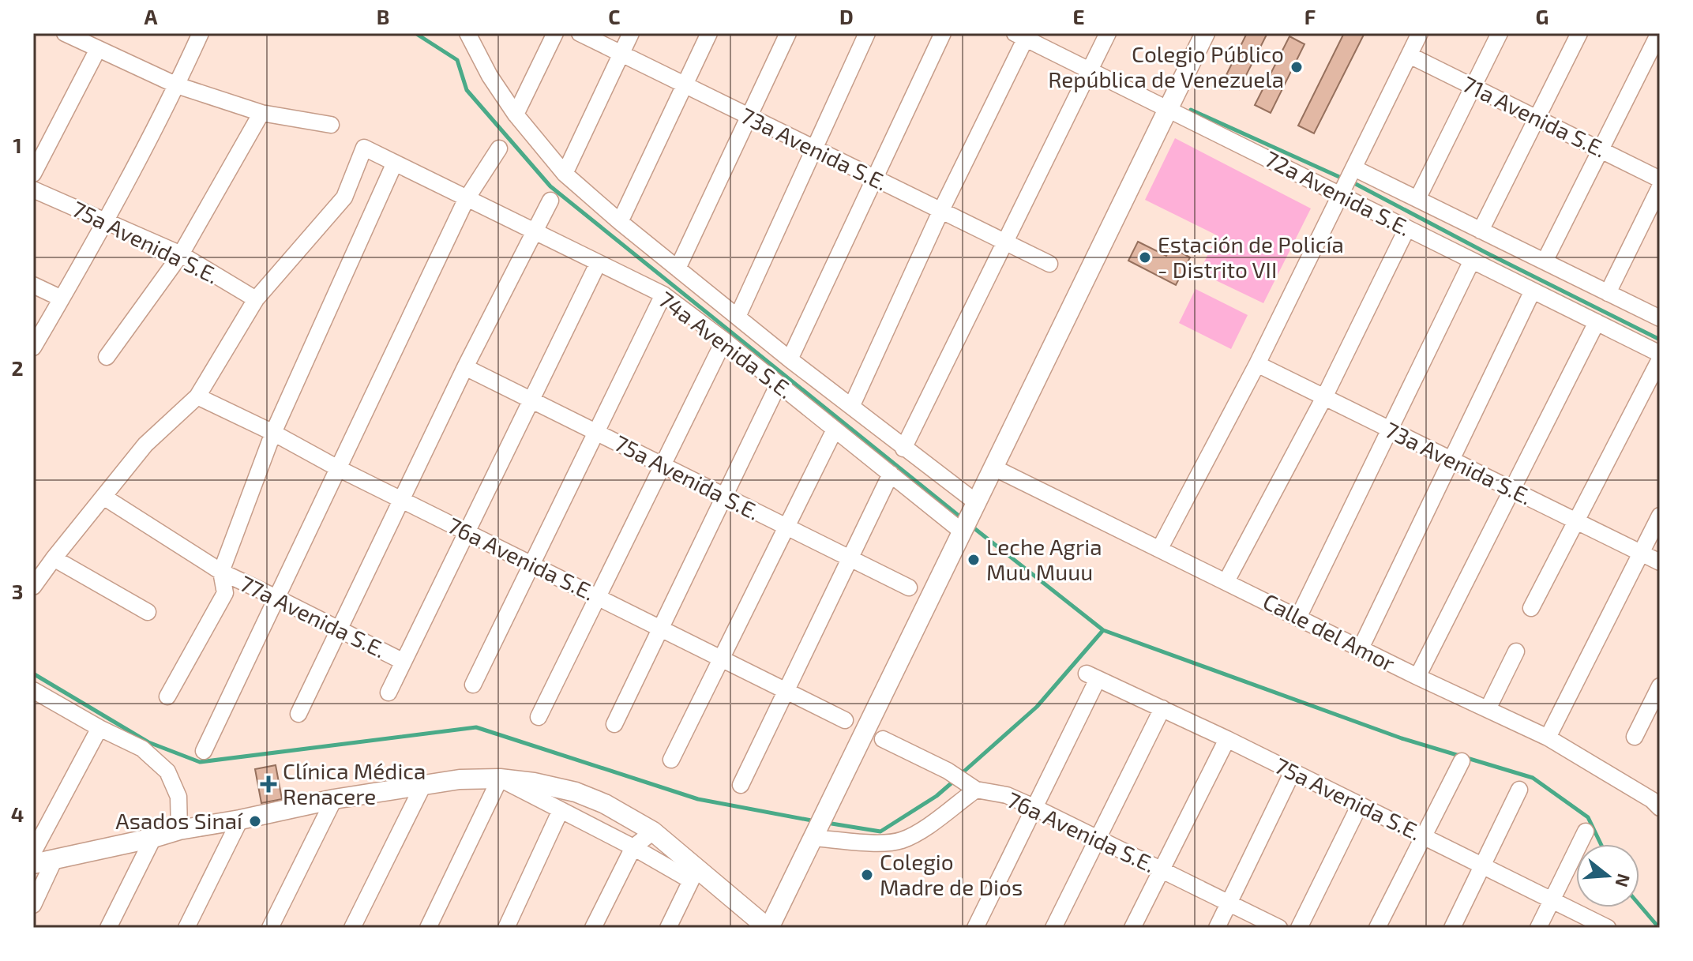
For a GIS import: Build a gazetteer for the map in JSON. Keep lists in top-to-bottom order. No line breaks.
{"streets":{"street":["71a Avenida S.E.","73a Avenida S.E.","72a Avenida S.E.","75a Avenida S.E.","74a Avenida S.E.","76a Avenida S.E.","77a Avenida S.E.","Calle del Amor"]},"crossings":[["75a Avenida S.E.","74a Avenida S.E."],["75a Avenida S.E.","76a Avenida S.E."]],"places":{"other":["Colegio Público República de Venezuela","Estación de Policía - Distrito VII","Leche Agria Muu Muuu","Asados Sinaí","Colegio Madre de Dios"],"health":["Clínica Médica Renacere"]},"north":"right","grid":{"columns":["A","B","C","D","E","F","G"],"rows":["1","2","3","4"]}}
